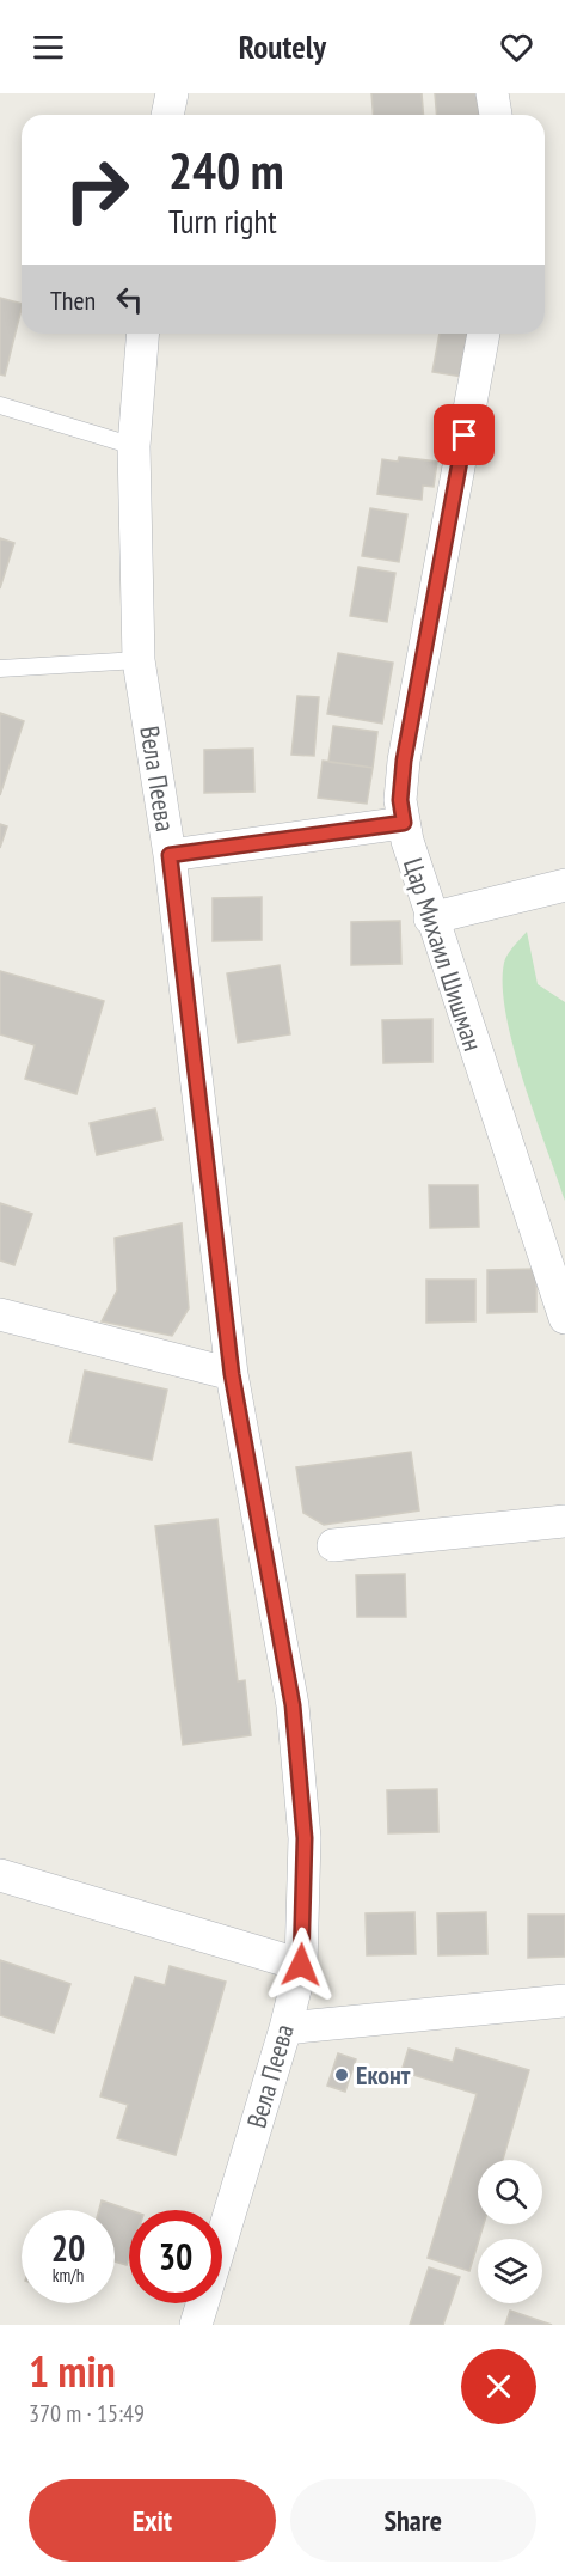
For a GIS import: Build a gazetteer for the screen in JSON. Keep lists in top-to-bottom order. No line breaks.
{"streets":{"street":["Вела Пеева","Цар Михаил Шишман"]},"places":["Еконт"],"page":{"header":"Routely","turn":["240 m","Turn right"],"then":"Then","speed":"20 km/h","limit":"30","heading":["1 min","370 m · 15:49"],"buttons":["Exit","Share"]}}
